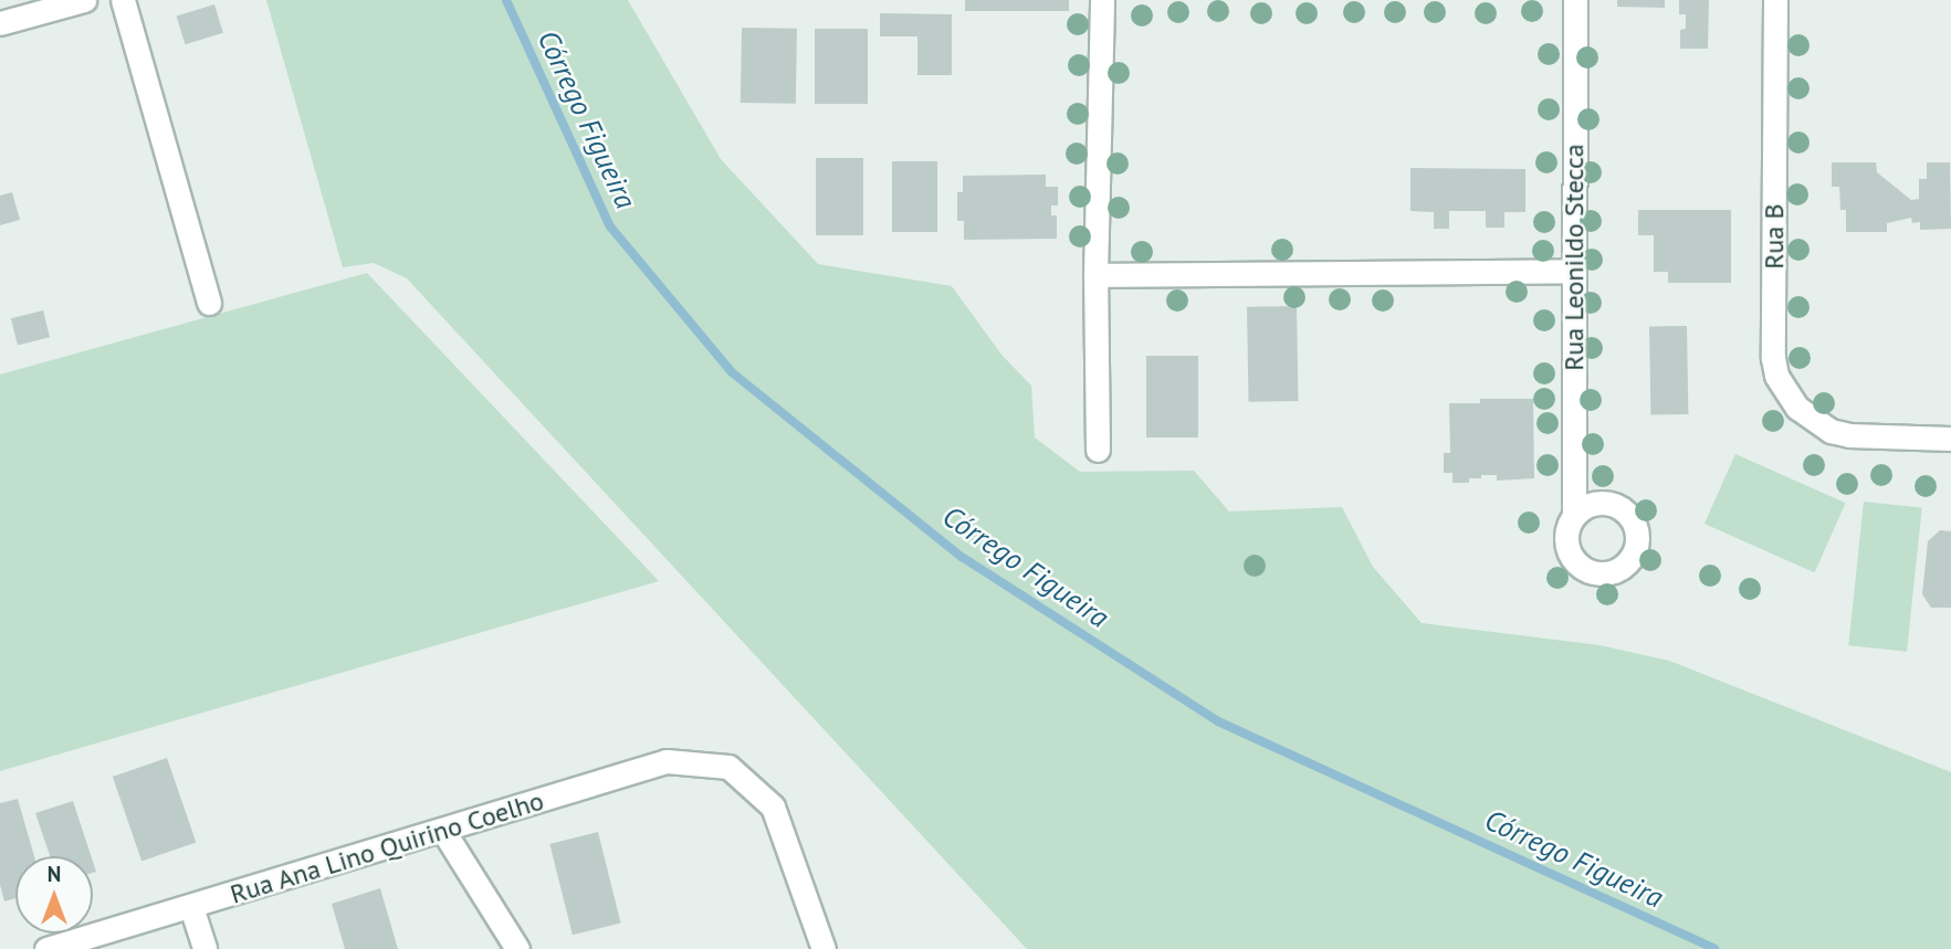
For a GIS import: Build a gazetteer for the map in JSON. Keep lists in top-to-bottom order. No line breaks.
{"streets":{"street":["Rua B","Rua Leonildo Stecca","Rua Ana Lino Quirino Coelho"]},"water":["Córrego Figueira"],"north":"top"}
